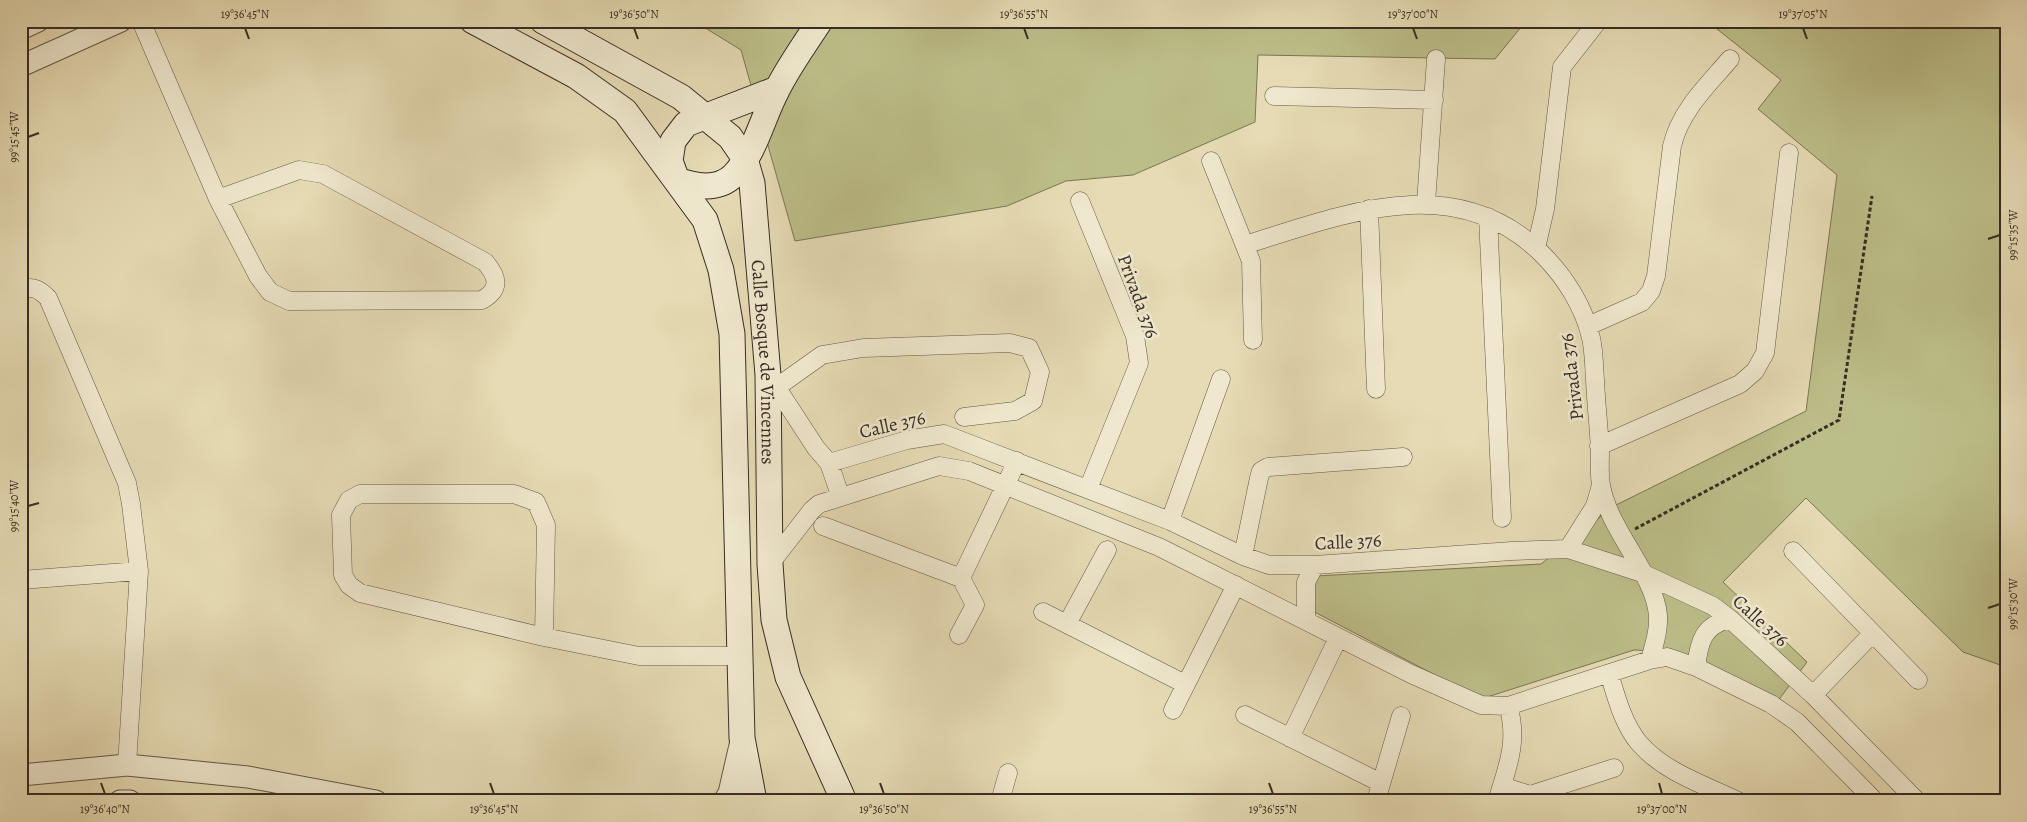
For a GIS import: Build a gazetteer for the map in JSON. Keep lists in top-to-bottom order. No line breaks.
{"streets":{"main road":["Calle Bosque de Vincennes"],"street":["Privada 376","Calle 376"]},"crossings":[["Privada 376","Calle 376"]],"coordinates":["19°36'45\"N","19°36'50\"N","19°36'55\"N","19°37'00\"N","19°37'05\"N","99°15'45\"W","99°15'35\"W","99°15'40\"W","99°15'30\"W","19°36'40\"N"]}
